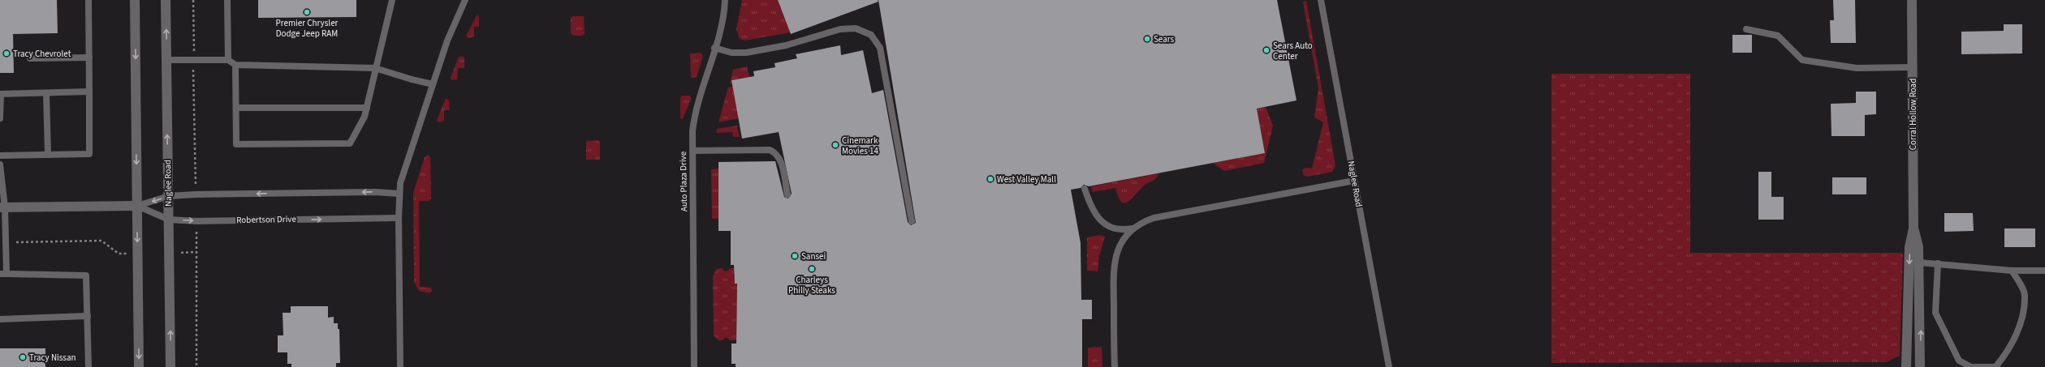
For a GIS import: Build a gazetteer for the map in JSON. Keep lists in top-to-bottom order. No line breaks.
{"streets":{"main road":["Corral Hollow Road","Naglee Road","Robertson Drive"],"lane":["Auto Plaza Drive"]},"crossings":[["Naglee Road","Robertson Drive"]],"places":["Premier Chrysler Dodge Jeep RAM","Sears","Sears Auto Center","Tracy Chevrolet","Cinemark Movies 14","West Valley Mall","Sansei","Charleys Philly Steaks","Tracy Nissan"]}
